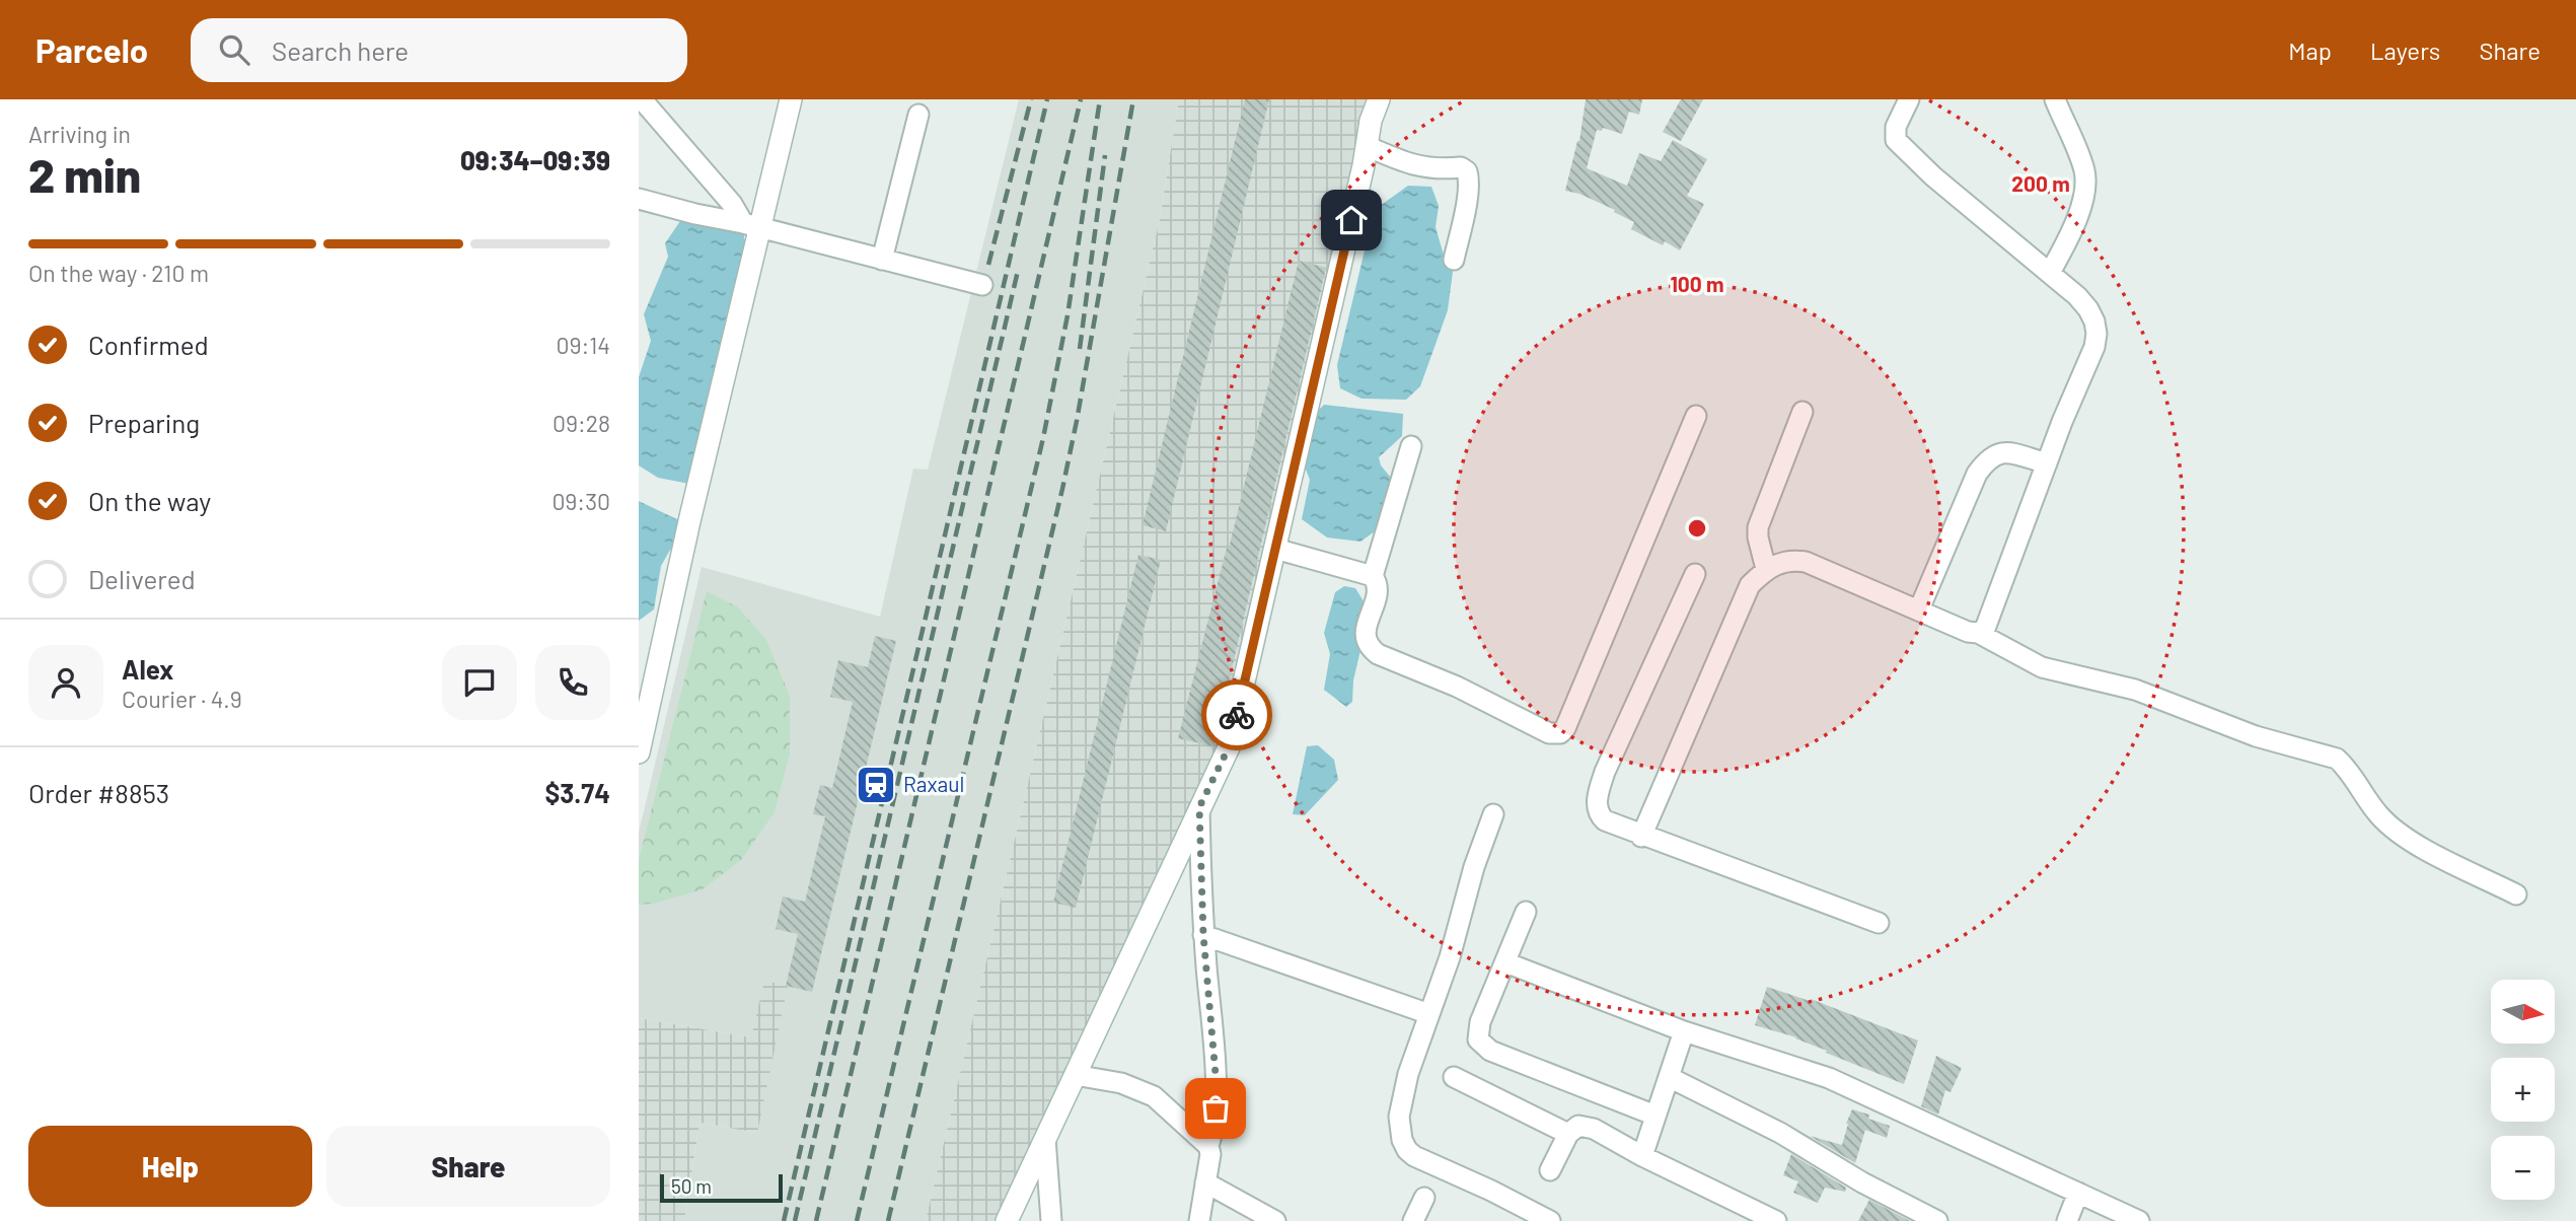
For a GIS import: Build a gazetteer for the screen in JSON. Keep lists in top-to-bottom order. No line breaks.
{"places":{"station":["Raxaul"]},"scale_bar":"50 m","north":"right","page":{"header":"Parcelo","search":"Search here","nav":["Map","Layers","Share"],"heading":["2 min","Arriving in","09:34–09:39"],"panel":["Alex","Courier · 4.9","Order #8853","$3.74"],"bar":"On the way · 210 m","list":[["Confirmed","09:14"],["Preparing","09:28"],["On the way","09:30"],"Delivered"],"map_buttons":["+","−"],"buttons":["Help","Share"],"scale":"50 m"},"rings":["200 m","100 m"]}
